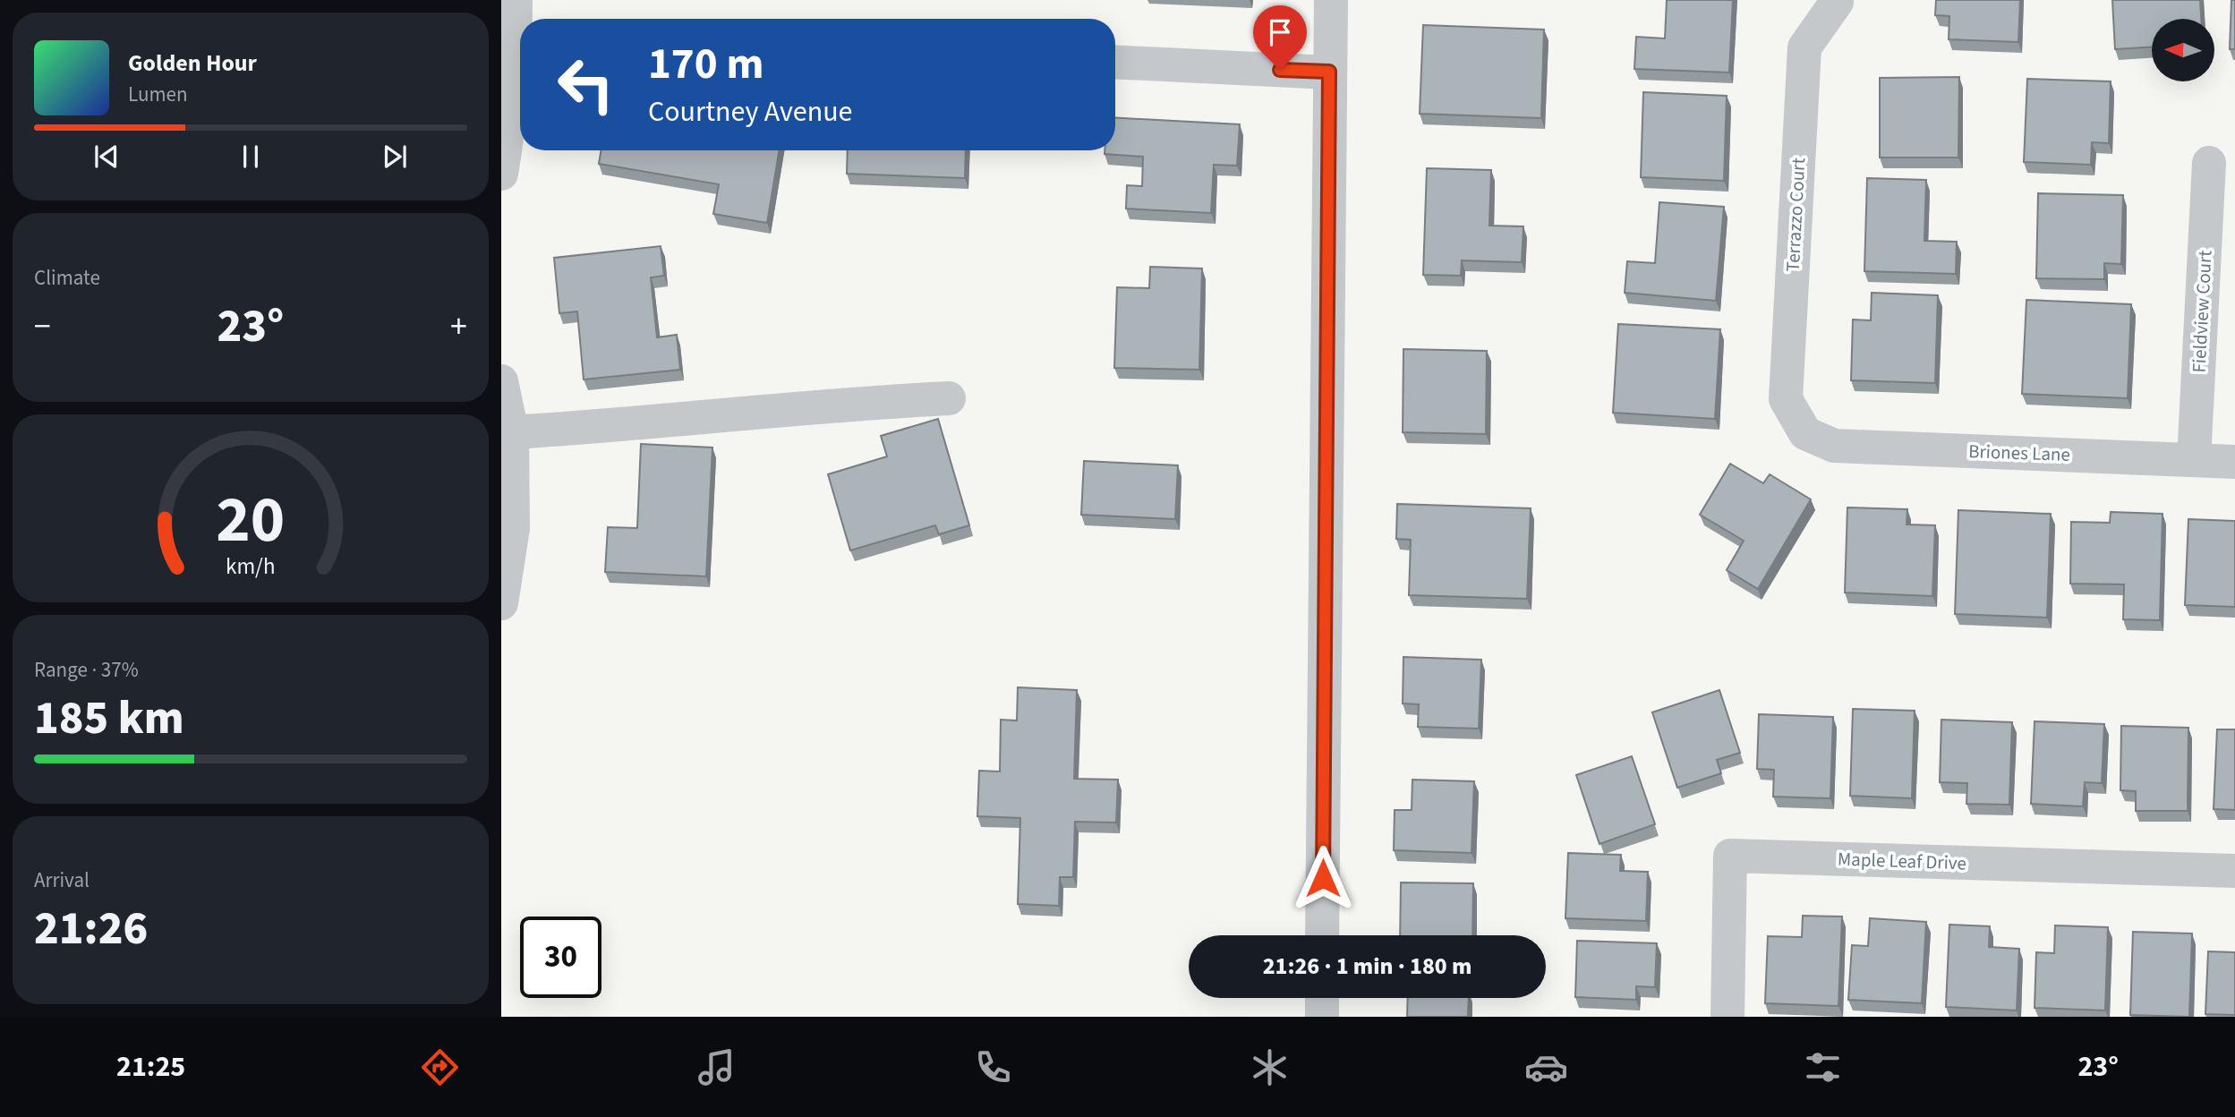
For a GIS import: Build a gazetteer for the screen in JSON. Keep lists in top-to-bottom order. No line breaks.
{"streets":{"street":["Terrazzo Court","Fieldview Court","Briones Lane","Maple Leaf Drive"]},"crossings":[["Terrazzo Court","Briones Lane"],["Fieldview Court","Briones Lane"]],"north":"left","page":{"turn":["170 m","Courtney Avenue"],"song":["Golden Hour","Lumen"],"tile":["Climate",["Range · 37%","185 km"],["Arrival","21:26"]],"heat":["−","23°","+"],"limit":"30","trip":"21:26 · 1 min · 180 m","tabs":["21:25","23°"],"gauge":["20","km/h"]}}
